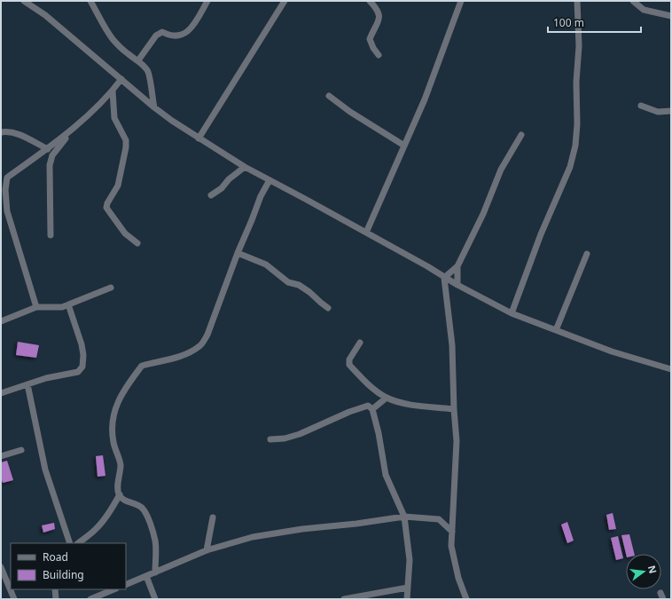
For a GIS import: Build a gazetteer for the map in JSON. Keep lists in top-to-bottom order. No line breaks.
{"legend":["Road","Building"],"scale_bar":"100 m","north":"right"}
